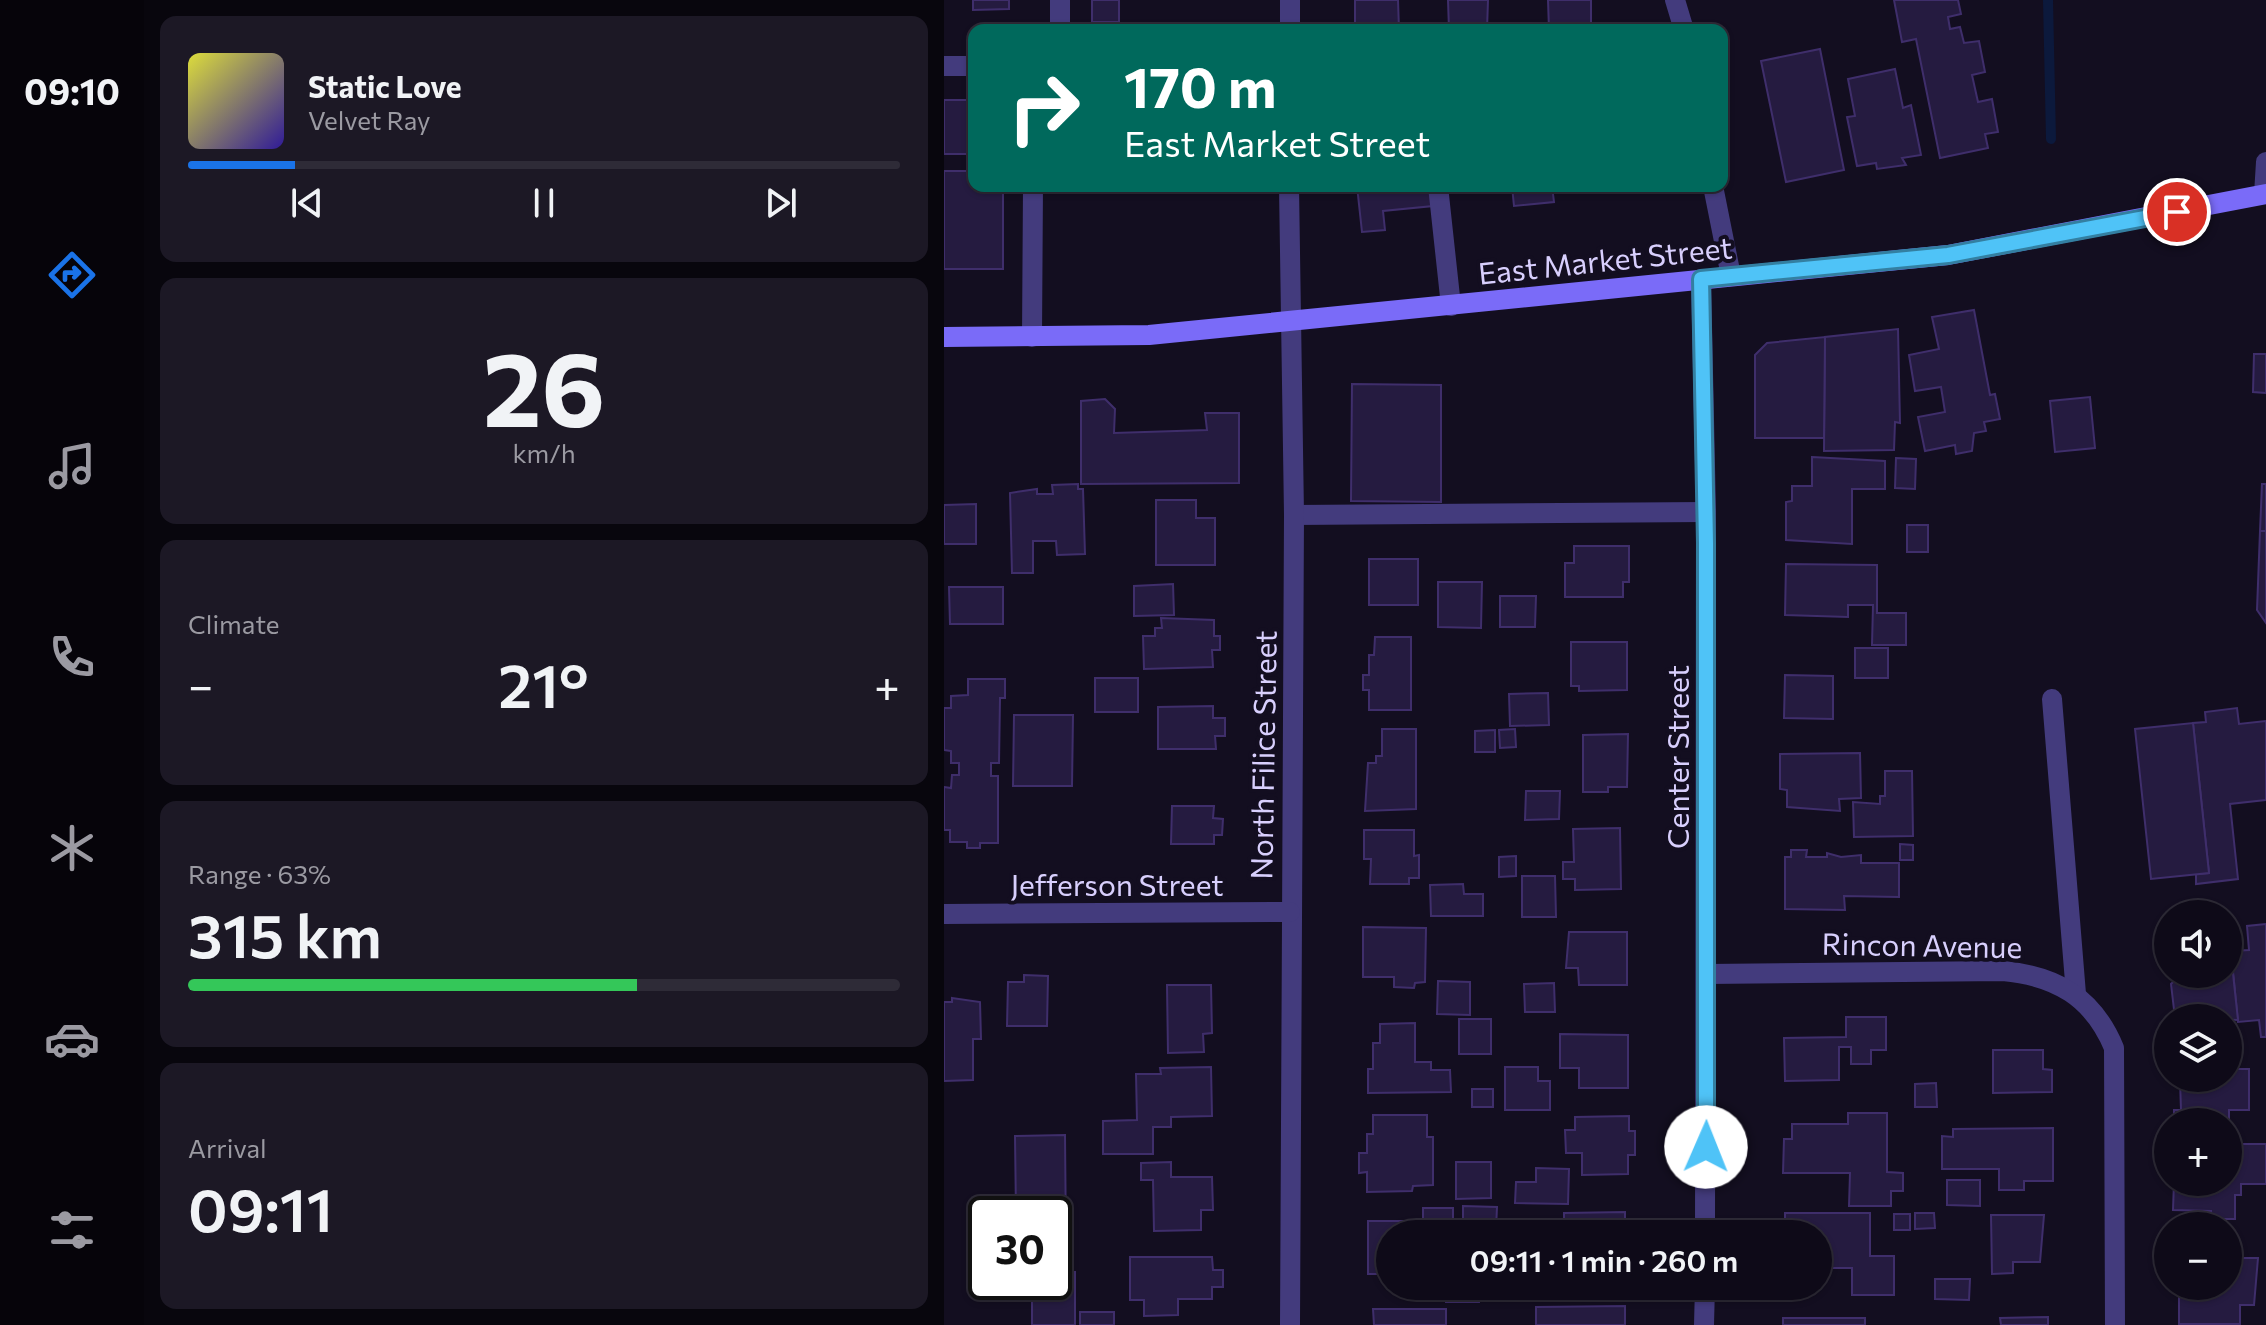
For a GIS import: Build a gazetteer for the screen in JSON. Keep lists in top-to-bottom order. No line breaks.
{"streets":{"main road":["East Market Street"],"street":["North Filice Street","Center Street","Jefferson Street","Rincon Avenue"]},"crossings":[["East Market Street","North Filice Street"],["East Market Street","Center Street"],["North Filice Street","Jefferson Street"],["Center Street","Rincon Avenue"]],"page":{"tabs":"09:10","turn":["170 m","East Market Street"],"song":["Static Love","Velvet Ray"],"tile":[["26","km/h"],"Climate",["Range · 63%","315 km"],["Arrival","09:11"]],"heat":["−","21°","+"],"map_buttons":["+","−"],"limit":"30","trip":"09:11 · 1 min · 260 m"}}
